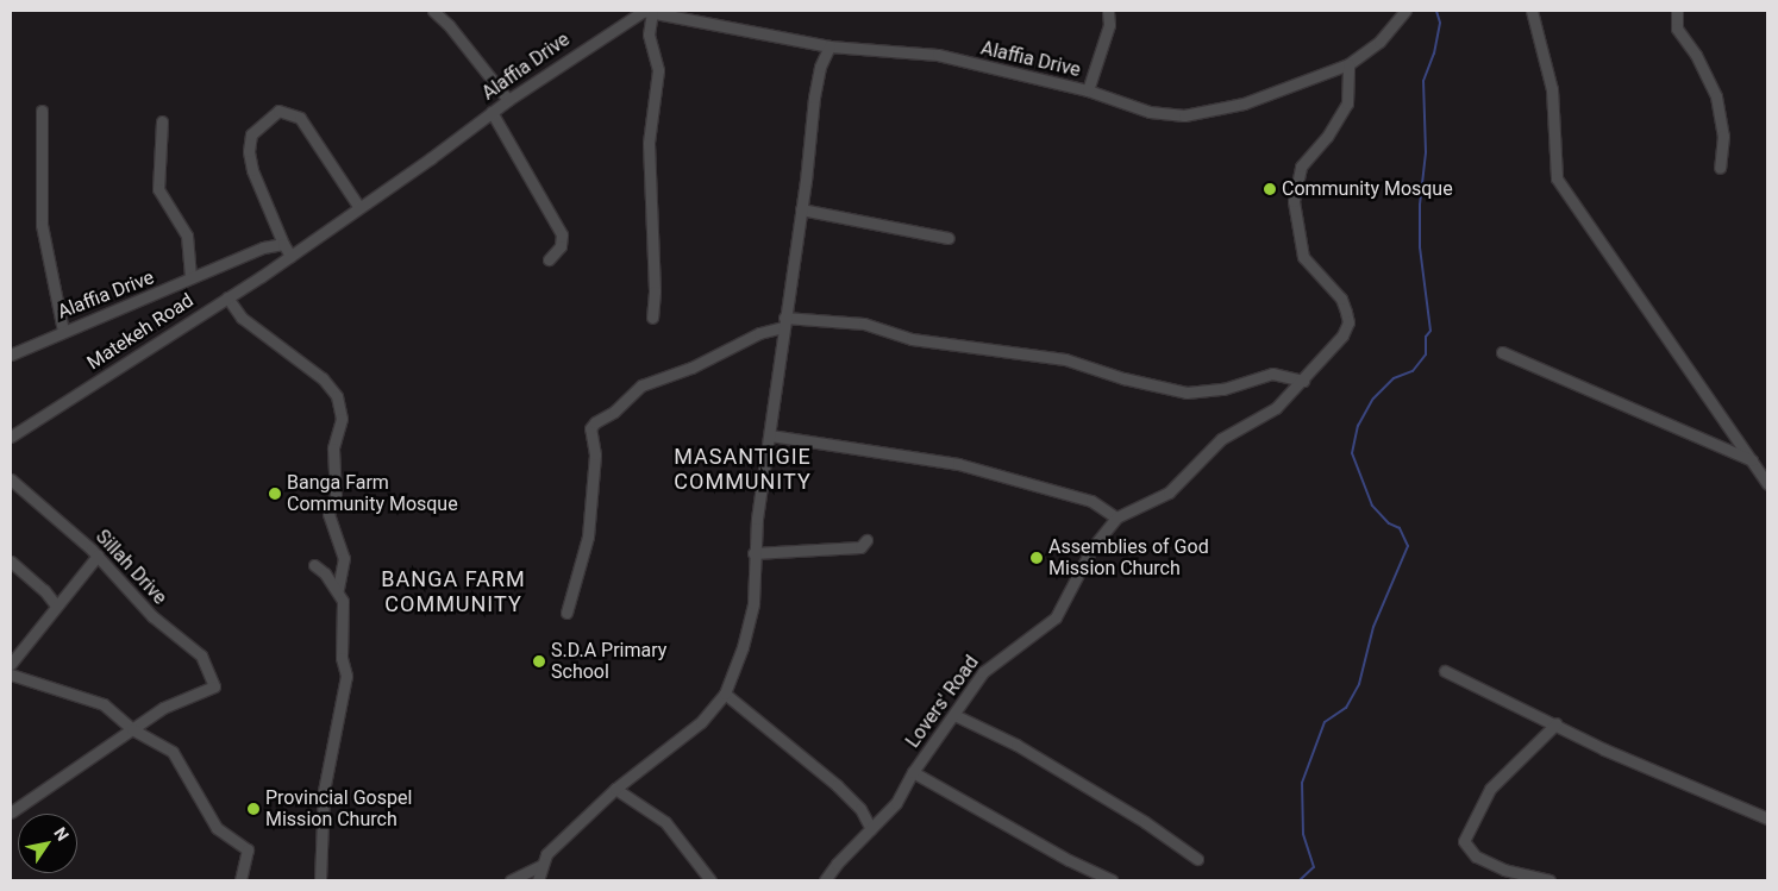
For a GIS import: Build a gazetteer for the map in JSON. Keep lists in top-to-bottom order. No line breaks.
{"streets":{"street":["Alaffia Drive","Matekeh Road","Sillah Drive","Lovers' Road"]},"crossings":[["Alaffia Drive","Matekeh Road"],["Alaffia Drive","Lovers' Road"]],"districts":["MASANTIGIE COMMUNITY","BANGA FARM COMMUNITY"],"places":["Community Mosque","Banga Farm Community Mosque","Assemblies of God Mission Church","S.D.A Primary School","Provincial Gospel Mission Church"],"north":"top right"}
